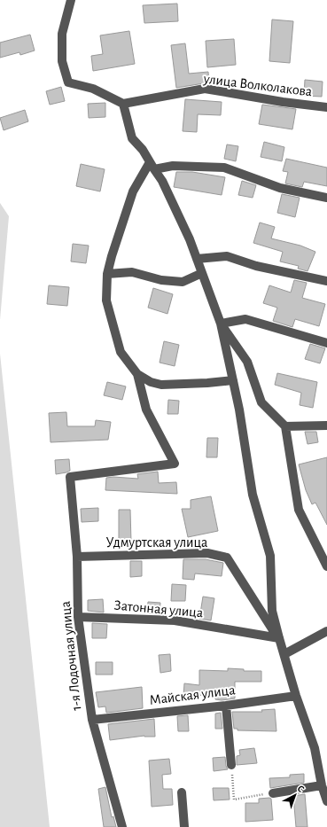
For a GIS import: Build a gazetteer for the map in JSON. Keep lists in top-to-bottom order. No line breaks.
{"streets":{"street":["улица Волколакова","Удмуртская улица","Затонная улица","1-я Лодочная улица","Майская улица"]},"crossings":[["Удмуртская улица","Затонная улица"],["Удмуртская улица","1-я Лодочная улица"],["Затонная улица","1-я Лодочная улица"],["1-я Лодочная улица","Майская улица"]],"north":"top right"}
